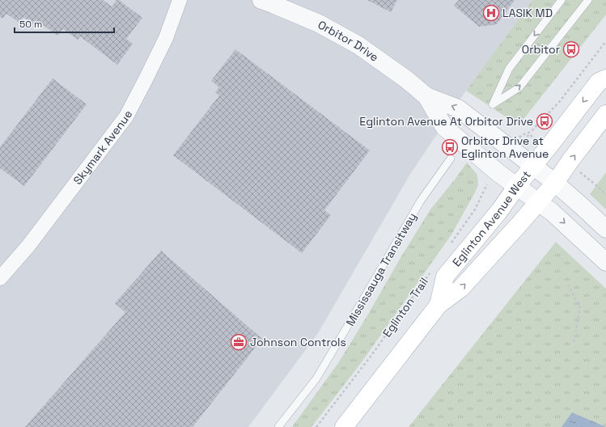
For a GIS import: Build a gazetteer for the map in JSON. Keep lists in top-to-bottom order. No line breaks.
{"streets":{"main road":["Eglinton Avenue West"],"street":["Orbitor Drive","Skymark Avenue"],"lane":["Mississauga Transitway"],"path":["Eglinton Trail"]},"crossings":[["Orbitor Drive","Eglinton Avenue West"]],"places":{"hospital":["LASIK MD"],"bus stop":["Orbitor","Eglinton Avenue At Orbitor Drive","Orbitor Drive at Eglinton Avenue"],"office":["Johnson Controls"]},"scale_bar":"50 m"}
